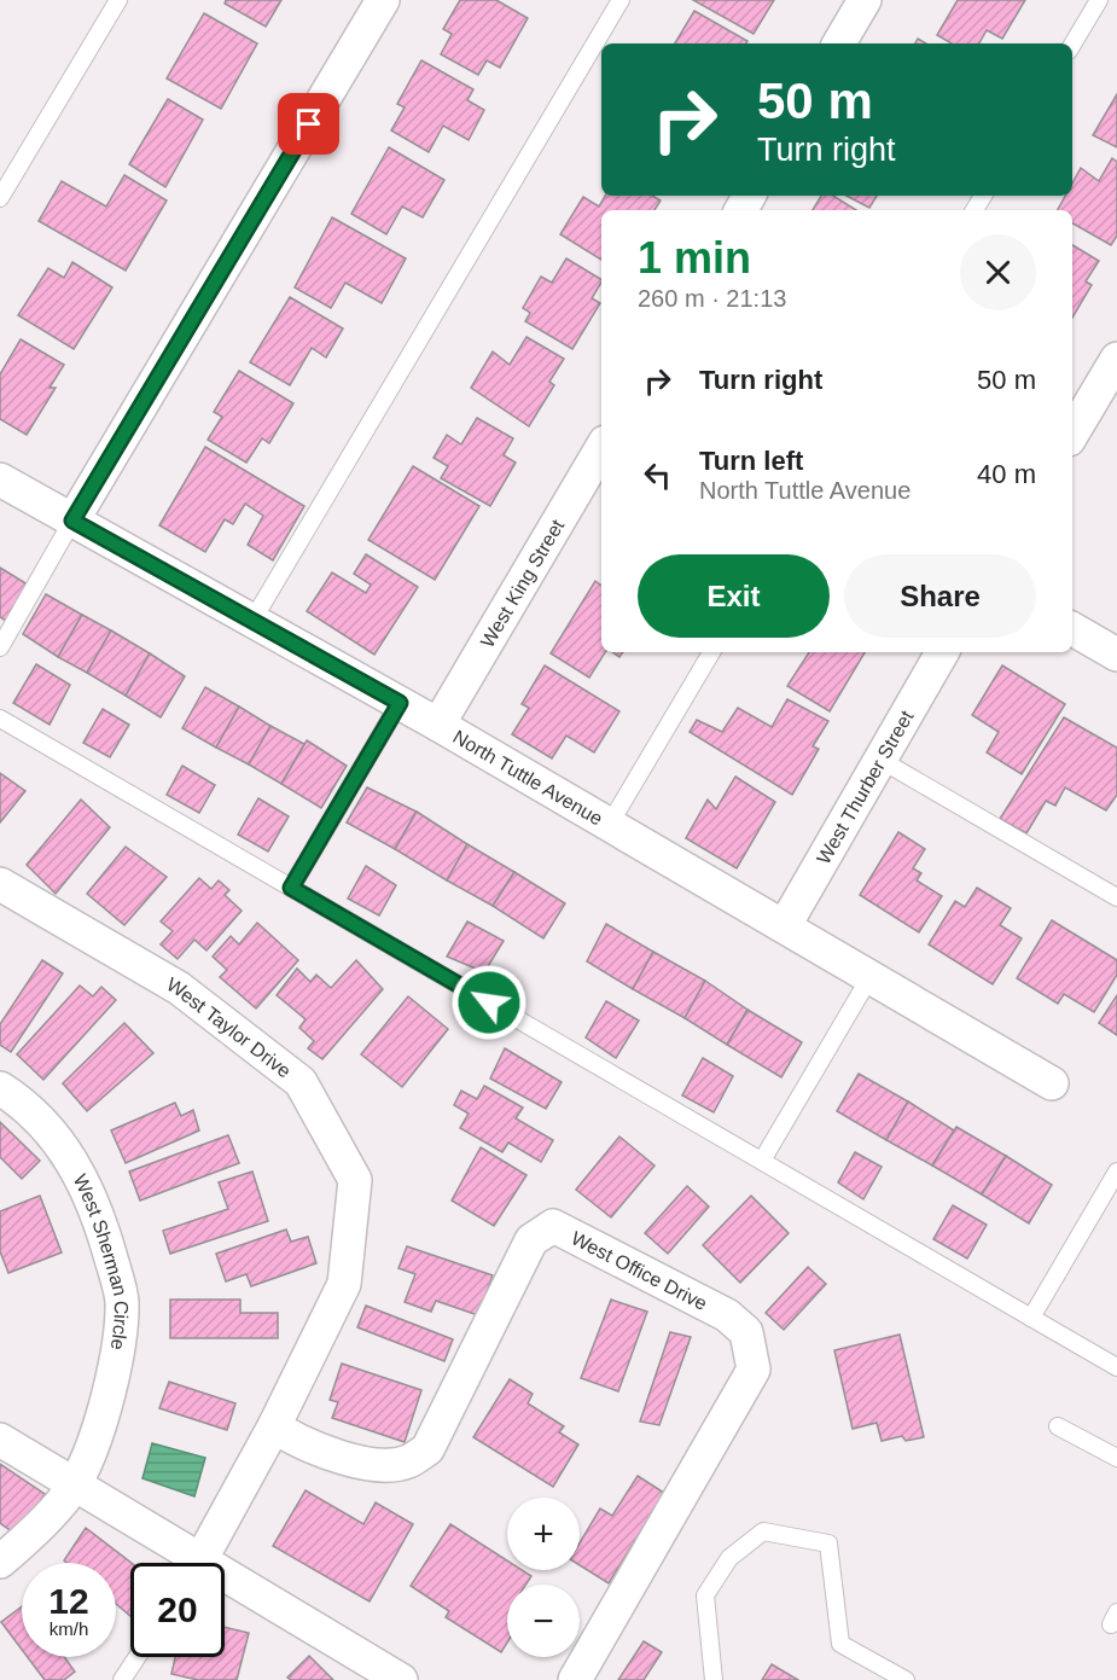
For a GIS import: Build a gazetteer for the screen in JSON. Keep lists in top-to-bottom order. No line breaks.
{"streets":{"street":["West King Street","North Tuttle Avenue","West Thurber Street","West Taylor Drive","West Sherman Circle","West Office Drive"]},"crossings":[["West King Street","North Tuttle Avenue"],["North Tuttle Avenue","West Thurber Street"],["West Taylor Drive","West Office Drive"]],"page":{"turn":["50 m","Turn right"],"heading":["1 min","260 m · 21:13"],"list":[{"name":"Turn right","value":"50 m"},{"name":"Turn left","note":"North Tuttle Avenue","value":"40 m"}],"buttons":["Exit","Share"],"map_buttons":["+","−"],"speed":"12 km/h","limit":"20"}}
